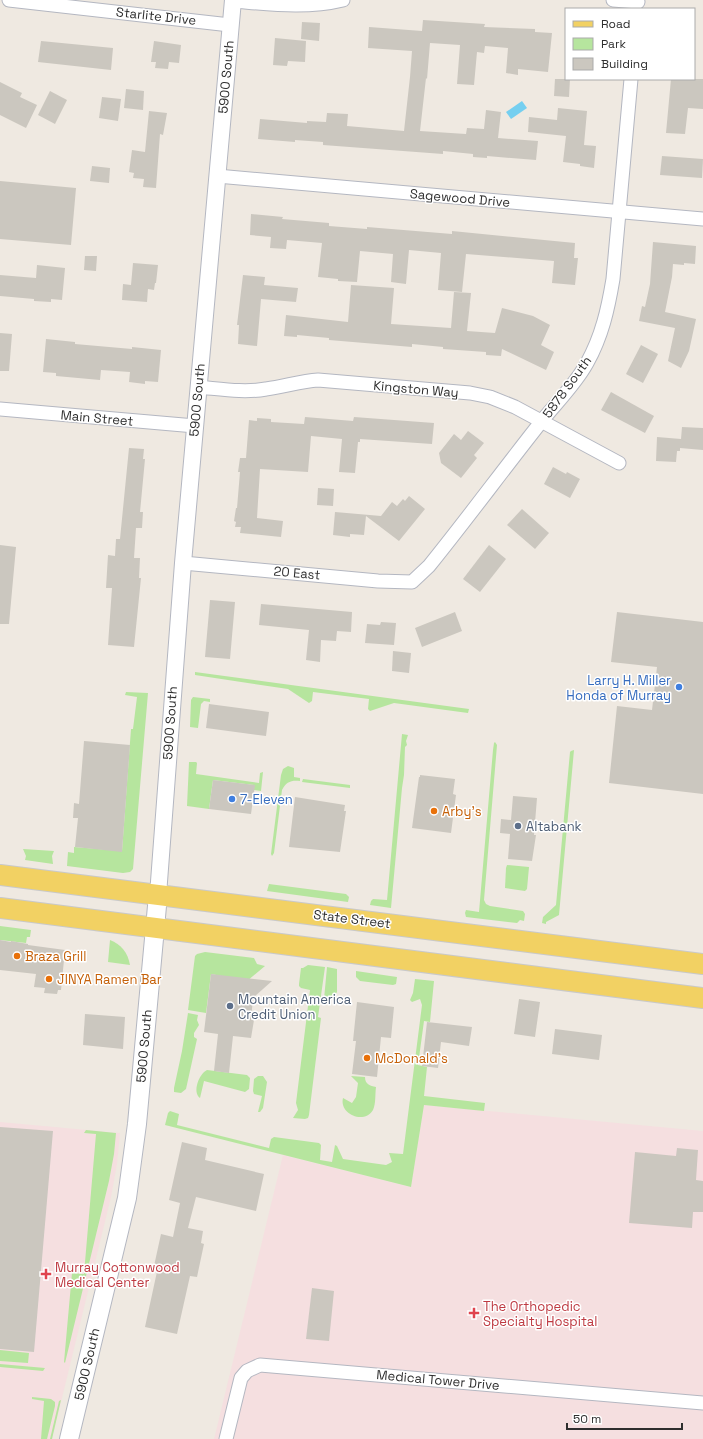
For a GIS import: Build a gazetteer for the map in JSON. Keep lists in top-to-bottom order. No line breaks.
{"streets":{"main road":["5900 South","State Street"],"street":["Starlite Drive","Sagewood Drive","5878 South","Kingston Way","Main Street","20 East","Medical Tower Drive"]},"crossings":[["Starlite Drive","5900 South"],["5900 South","Sagewood Drive"],["5900 South","Kingston Way"],["5900 South","Main Street"],["5900 South","20 East"],["5900 South","State Street"],["Sagewood Drive","5878 South"],["5878 South","Kingston Way"],["5878 South","20 East"]],"places":{"other":["Larry H. Miller Honda of Murray","7-Eleven","Arby's","Altabank","Braza Grill","JINYA Ramen Bar","Mountain America Credit Union","McDonald's"],"health":["Murray Cottonwood Medical Center","The Orthopedic Specialty Hospital"]},"legend":["Road","Park","Building"],"scale_bar":"50 m"}
